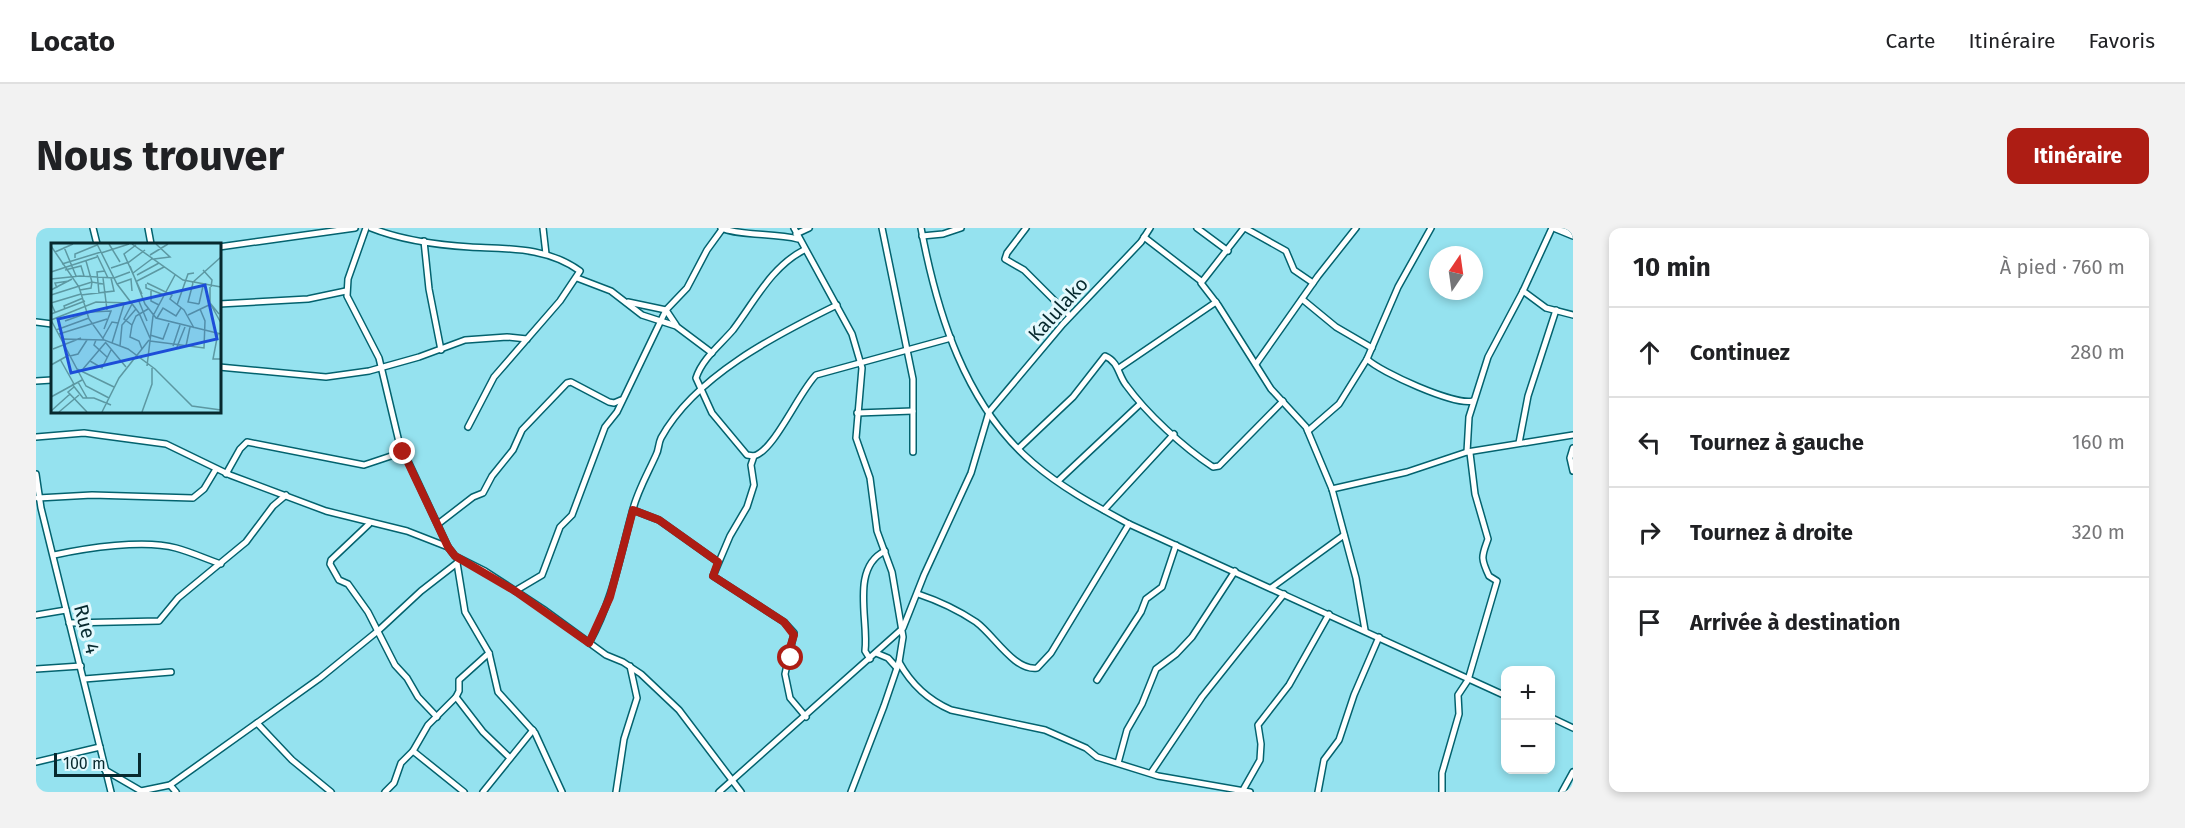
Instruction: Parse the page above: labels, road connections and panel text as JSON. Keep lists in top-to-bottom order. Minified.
{"streets":{"street":["Kalulako","Rue 4"]},"scale_bar":"100 m","north":"top","page":{"header":"Locato","nav":["Carte","Itinéraire","Favoris"],"buttons":"Itinéraire","title":"Nous trouver","heading":["10 min","À pied · 760 m"],"list":[["Continuez","280 m"],["Tournez à gauche","160 m"],["Tournez à droite","320 m"],"Arrivée à destination"],"map_buttons":["+","−"],"scale":"100 m"}}
